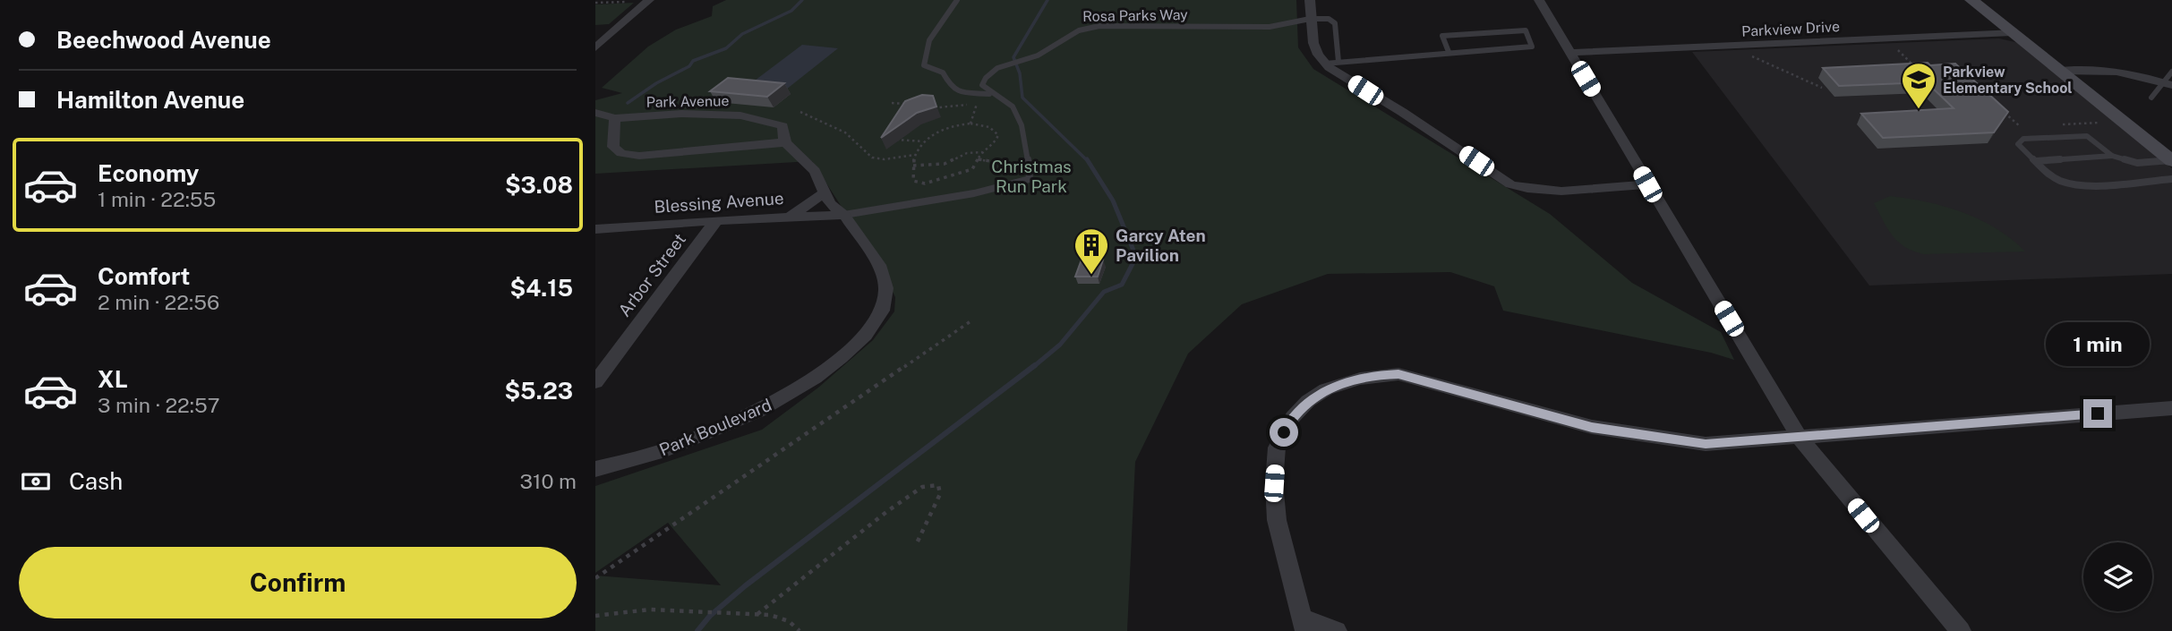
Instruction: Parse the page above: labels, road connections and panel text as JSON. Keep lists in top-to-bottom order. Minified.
{"streets":{"street":["Parkview Drive","Park Avenue","Blessing Avenue","Arbor Street","Park Boulevard"],"lane":["Rosa Parks Way"]},"crossings":[["Park Avenue","Blessing Avenue"],["Park Avenue","Park Boulevard"],["Blessing Avenue","Arbor Street"],["Blessing Avenue","Park Boulevard"]],"parks":["Christmas Run Park"],"places":{"school or university":["Parkview Elementary School"],"building":["Garcy Aten Pavilion"]},"page":{"banner":["Beechwood Avenue","Hamilton Avenue"],"list":[{"name":"Economy","note":"1 min · 22:55","value":"$3.08"},{"name":"Comfort","note":"2 min · 22:56","value":"$4.15"},{"name":"XL","note":"3 min · 22:57","value":"$5.23"}],"bubble":"1 min","pay":["Cash","310 m"],"buttons":"Confirm"}}
